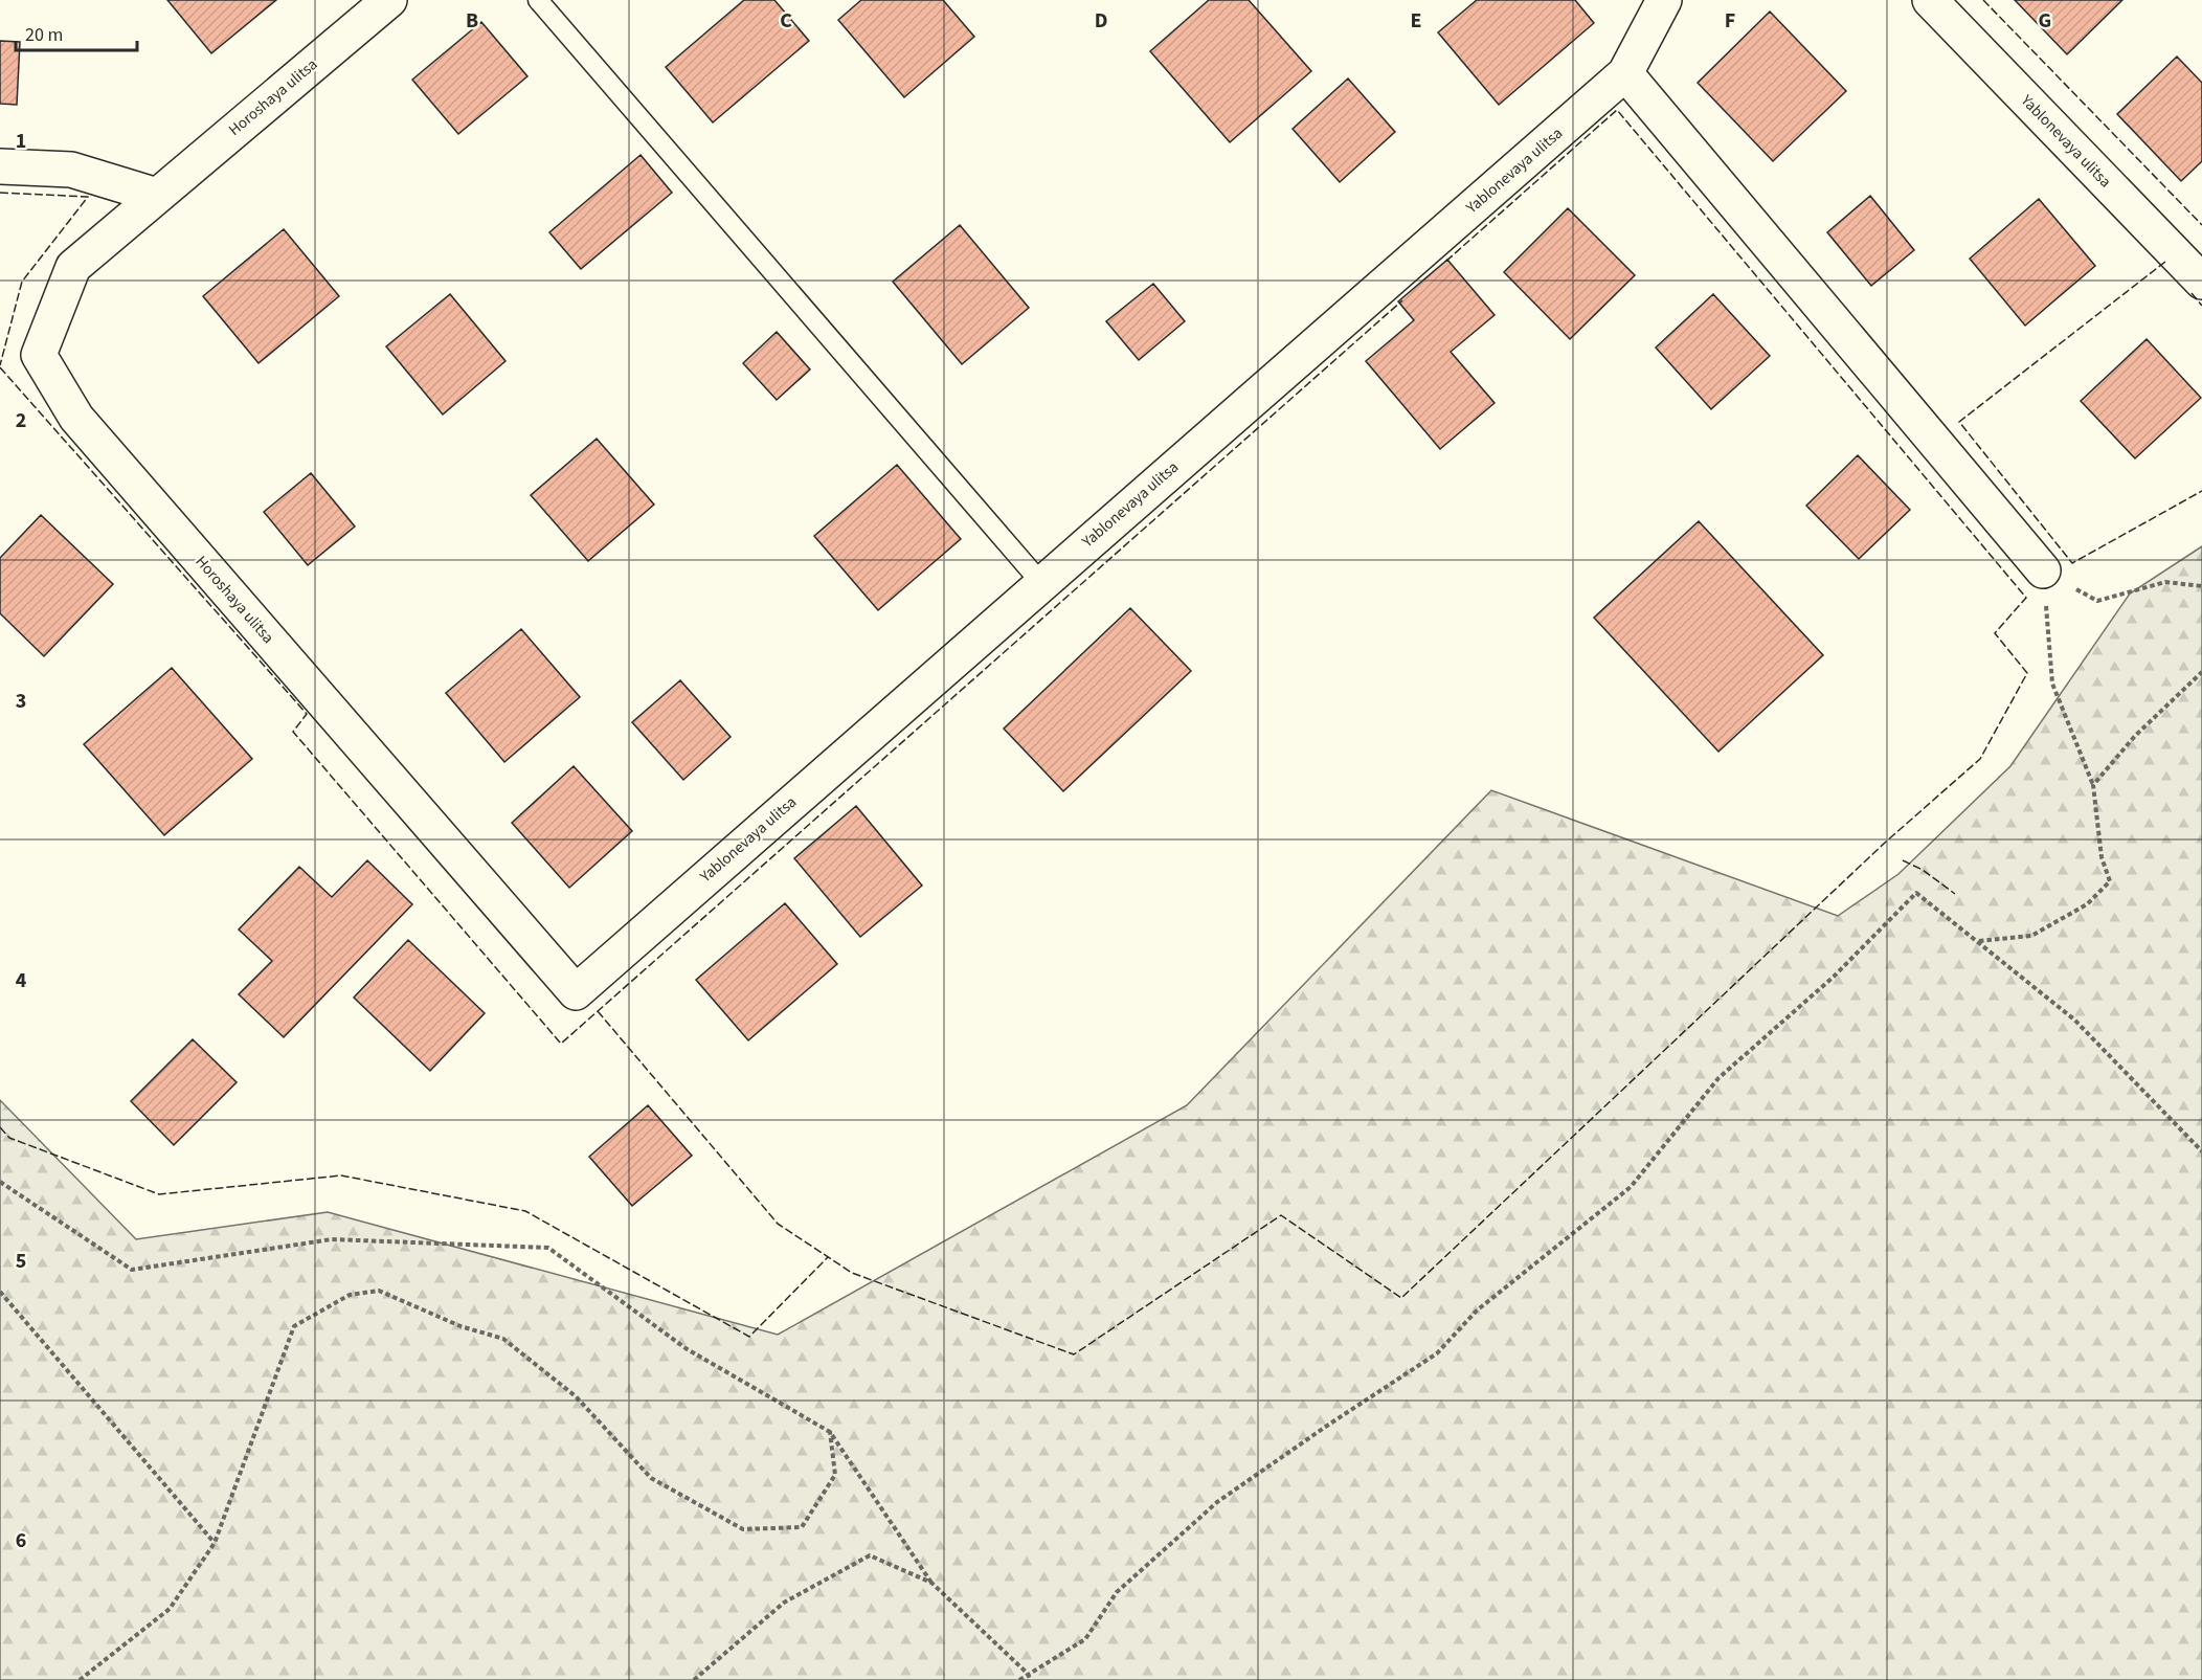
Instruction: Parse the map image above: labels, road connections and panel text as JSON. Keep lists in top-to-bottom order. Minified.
{"streets":{"street":["Horoshaya ulitsa","Yablonevaya ulitsa"]},"crossings":[["Horoshaya ulitsa","Yablonevaya ulitsa"]],"scale_bar":"20 m","grid":{"columns":["B","C","D","E","F","G"],"rows":["1","2","3","4","5","6"]}}
